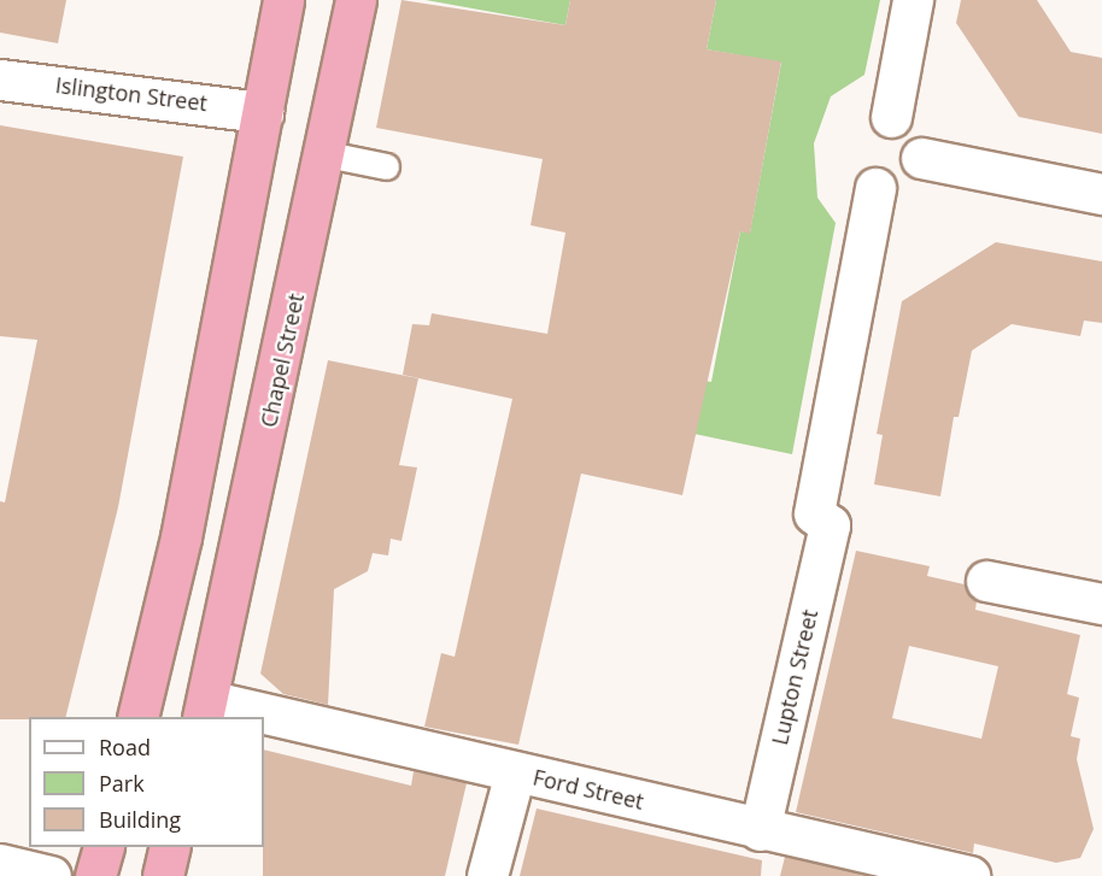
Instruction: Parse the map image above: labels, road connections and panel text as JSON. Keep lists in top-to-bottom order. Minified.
{"streets":{"highway":["Chapel Street"],"street":["Islington Street","Lupton Street","Ford Street"]},"crossings":[["Chapel Street","Ford Street"],["Lupton Street","Ford Street"]],"legend":["Road","Park","Building"]}
